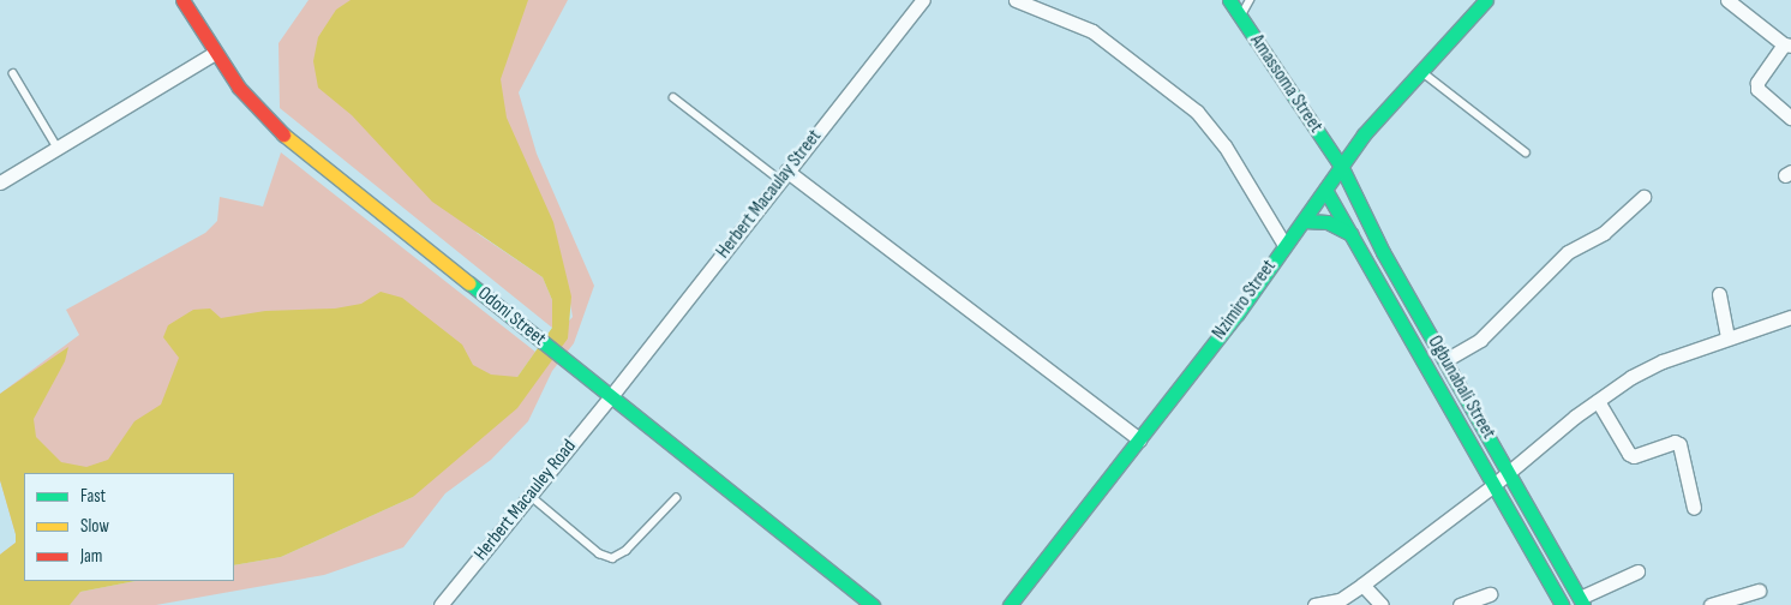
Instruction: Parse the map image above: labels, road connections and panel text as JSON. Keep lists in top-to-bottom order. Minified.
{"streets":{"street":["Amassoma Street","Herbert Macaulay Street","Nzimiro Street","Odoni Street","Ogbunabali Street","Herbert Macauley Road"]},"crossings":[["Amassoma Street","Nzimiro Street"],["Amassoma Street","Ogbunabali Street"],["Herbert Macaulay Street","Odoni Street"],["Herbert Macaulay Street","Herbert Macauley Road"],["Nzimiro Street","Ogbunabali Street"],["Odoni Street","Herbert Macauley Road"]],"legend":["Fast","Slow","Jam"]}
